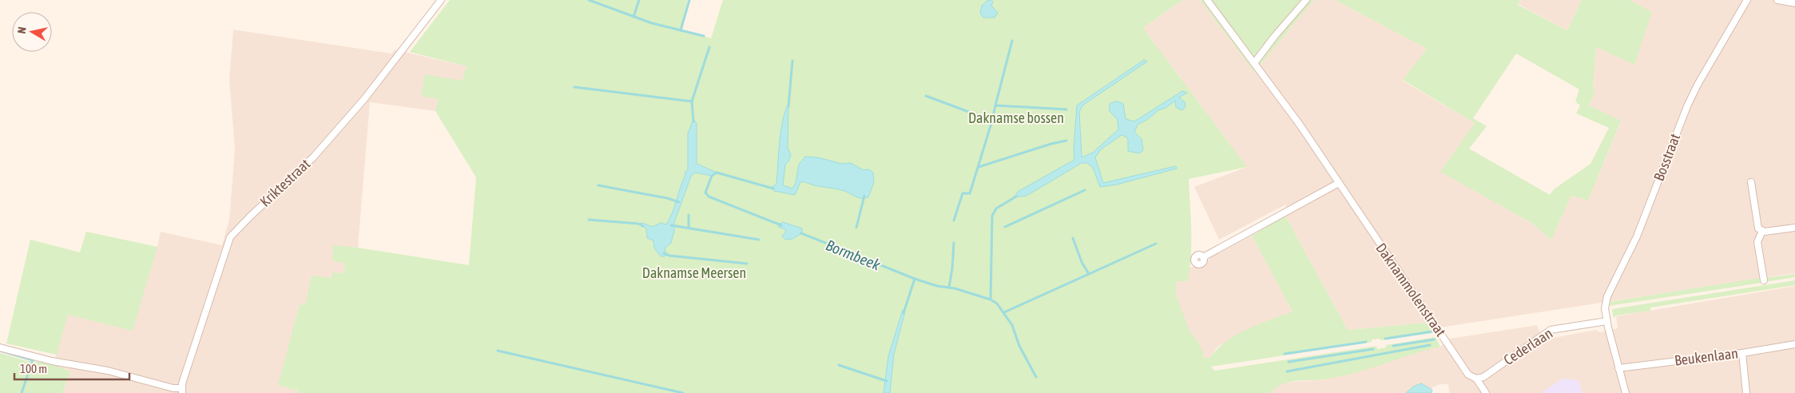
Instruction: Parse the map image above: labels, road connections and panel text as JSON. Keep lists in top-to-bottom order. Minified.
{"streets":{"street":["Bosstraat","Kriktestraat","Daknammolenstraat","Cederlaan","Beukenlaan"]},"crossings":[["Bosstraat","Cederlaan"],["Bosstraat","Beukenlaan"],["Daknammolenstraat","Cederlaan"]],"water":["Bormbeek"],"parks":["Daknamse bossen","Daknamse Meersen"],"scale_bar":"100 m","north":"left"}
